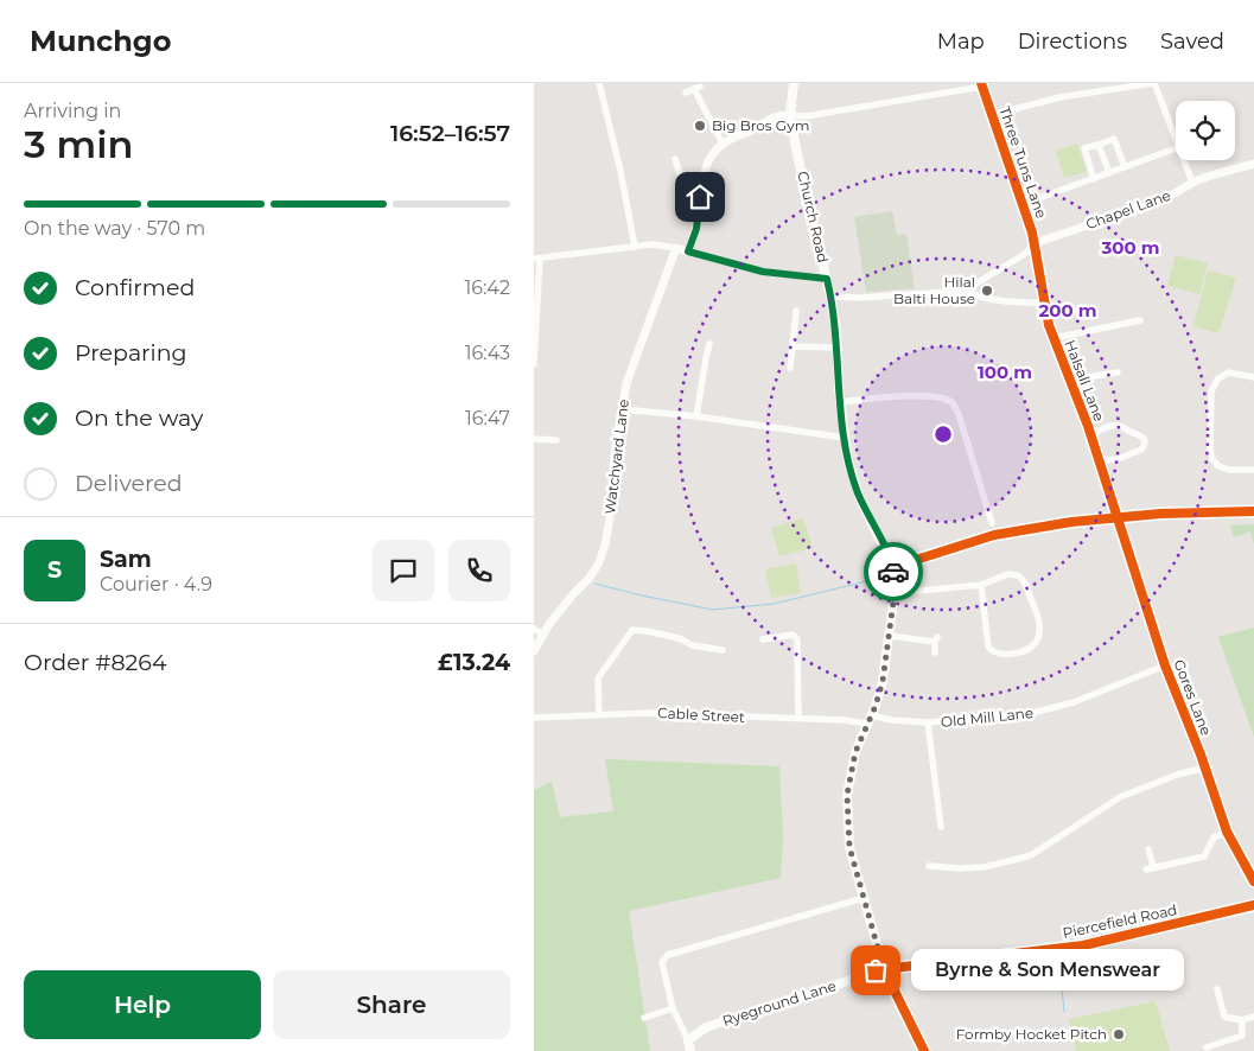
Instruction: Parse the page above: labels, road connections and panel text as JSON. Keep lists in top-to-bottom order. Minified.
{"streets":{"main road":["Church Road","Ryeground Lane"],"street":["Three Tuns Lane","Chapel Lane","Halsall Lane","Watchyard Lane","Gores Lane","Cable Street","Old Mill Lane","Piercefield Road"]},"crossings":[["Three Tuns Lane","Chapel Lane"],["Three Tuns Lane","Halsall Lane"],["Church Road","Cable Street"],["Church Road","Old Mill Lane"],["Church Road","Piercefield Road"],["Church Road","Ryeground Lane"],["Halsall Lane","Gores Lane"],["Gores Lane","Old Mill Lane"],["Cable Street","Old Mill Lane"],["Piercefield Road","Ryeground Lane"]],"places":["Big Bros Gym","Hilal Balti House","Byrne & Son Menswear","Formby Hocket Pitch"],"page":{"header":"Munchgo","nav":["Map","Directions","Saved"],"heading":["3 min","Arriving in","16:52–16:57"],"panel":["Sam","Courier · 4.9","Order #8264","£13.24"],"bar":"On the way · 570 m","list":[["Confirmed","16:42"],["Preparing","16:43"],["On the way","16:47"],"Delivered"],"round":"S","bubble":"Byrne & Son Menswear","buttons":["Help","Share"]},"rings":["300 m","200 m","100 m"]}
